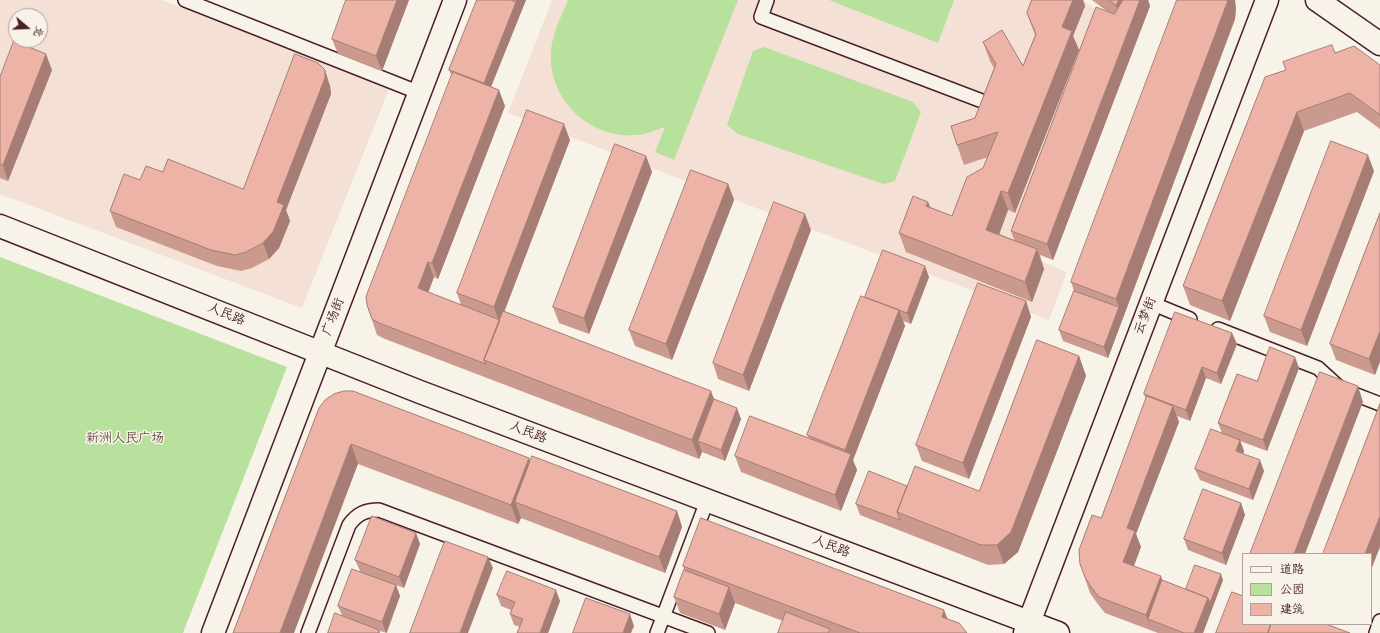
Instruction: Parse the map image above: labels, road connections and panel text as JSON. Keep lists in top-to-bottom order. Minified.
{"streets":{"street":["人民路","云梦街","广场街"]},"crossings":[["人民路","云梦街"],["人民路","广场街"]],"parks":["新洲人民广场"],"legend":["道路","公园","建筑"],"north":"right"}
